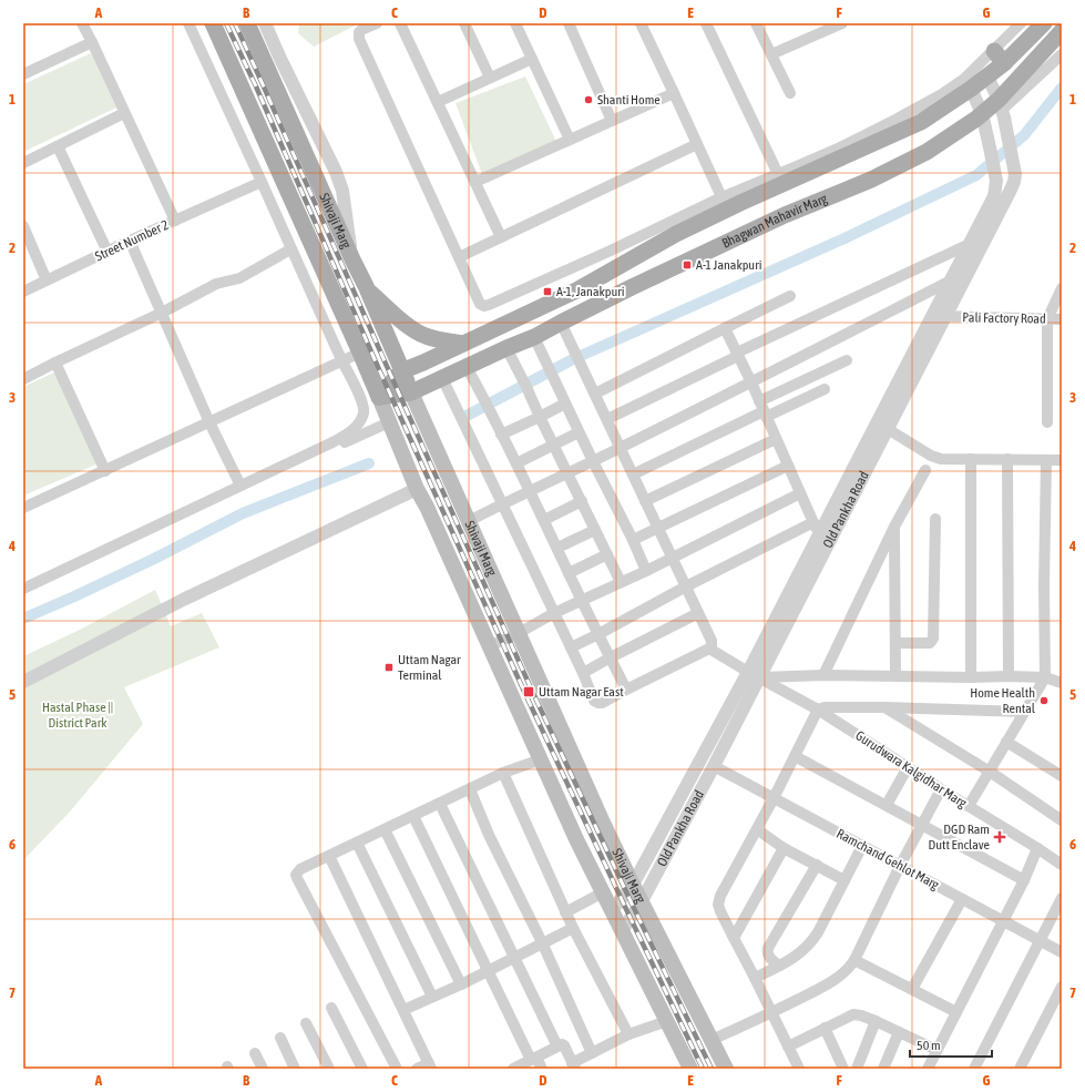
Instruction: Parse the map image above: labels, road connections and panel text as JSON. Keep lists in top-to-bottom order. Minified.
{"streets":{"main road":["Shivaji Marg","Bhagwan Mahavir Marg"],"street":["Street Number 2","Pali Factory Road","Old Pankha Road","Gurudwara Kalgidhar Marg","Ramchand Gehlot Marg"]},"crossings":[["Shivaji Marg","Bhagwan Mahavir Marg"],["Shivaji Marg","Old Pankha Road"],["Bhagwan Mahavir Marg","Old Pankha Road"],["Pali Factory Road","Old Pankha Road"],["Old Pankha Road","Gurudwara Kalgidhar Marg"],["Old Pankha Road","Ramchand Gehlot Marg"]],"parks":["Hastal Phase || District Park"],"places":{"other":["Shanti Home","Home Health Rental"],"transit":["A-1 Janakpuri","A-1, Janakpuri","Uttam Nagar Terminal","Uttam Nagar East"],"health":["DGD Ram Dutt Enclave"]},"scale_bar":"50 m","grid":{"columns":["A","B","C","D","E","F","G"],"rows":["1","2","3","4","5","6","7"]}}
